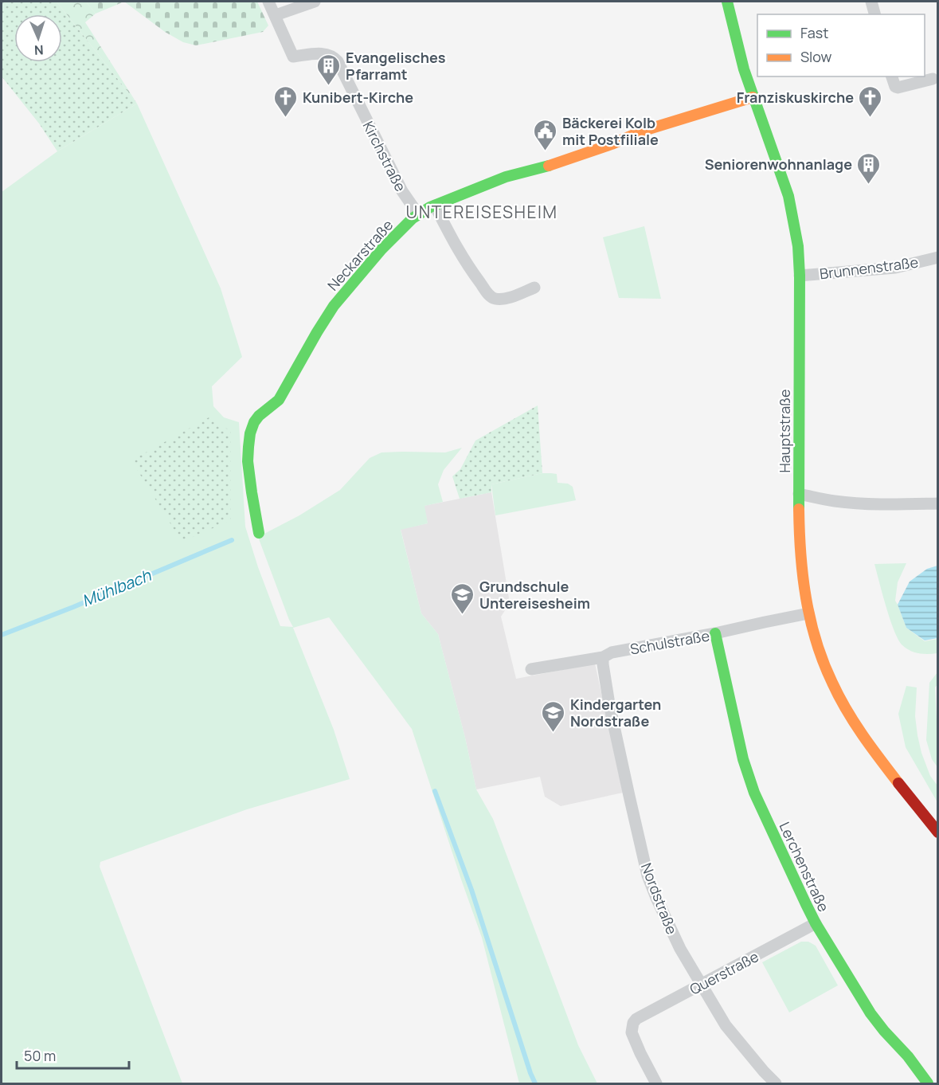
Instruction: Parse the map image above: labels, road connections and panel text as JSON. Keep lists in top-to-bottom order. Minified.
{"streets":{"street":["Kirchstraße","Neckarstraße","Brunnenstraße","Hauptstraße","Schulstraße","Lerchenstraße","Nordstraße","Querstraße"]},"crossings":[["Kirchstraße","Neckarstraße"],["Neckarstraße","Hauptstraße"],["Brunnenstraße","Hauptstraße"],["Hauptstraße","Schulstraße"],["Schulstraße","Lerchenstraße"],["Schulstraße","Nordstraße"],["Lerchenstraße","Querstraße"],["Nordstraße","Querstraße"]],"districts":["UNTEREISESHEIM"],"water":["Mühlbach"],"places":{"building":["Evangelisches Pfarramt","Seniorenwohnanlage"],"church":["Kunibert-Kirche","Franziskuskirche"],"public building":["Bäckerei Kolb mit Postfiliale"],"school or university":["Grundschule Untereisesheim","Kindergarten Nordstraße"]},"legend":["Fast","Slow"],"scale_bar":"50 m","north":"bottom"}
